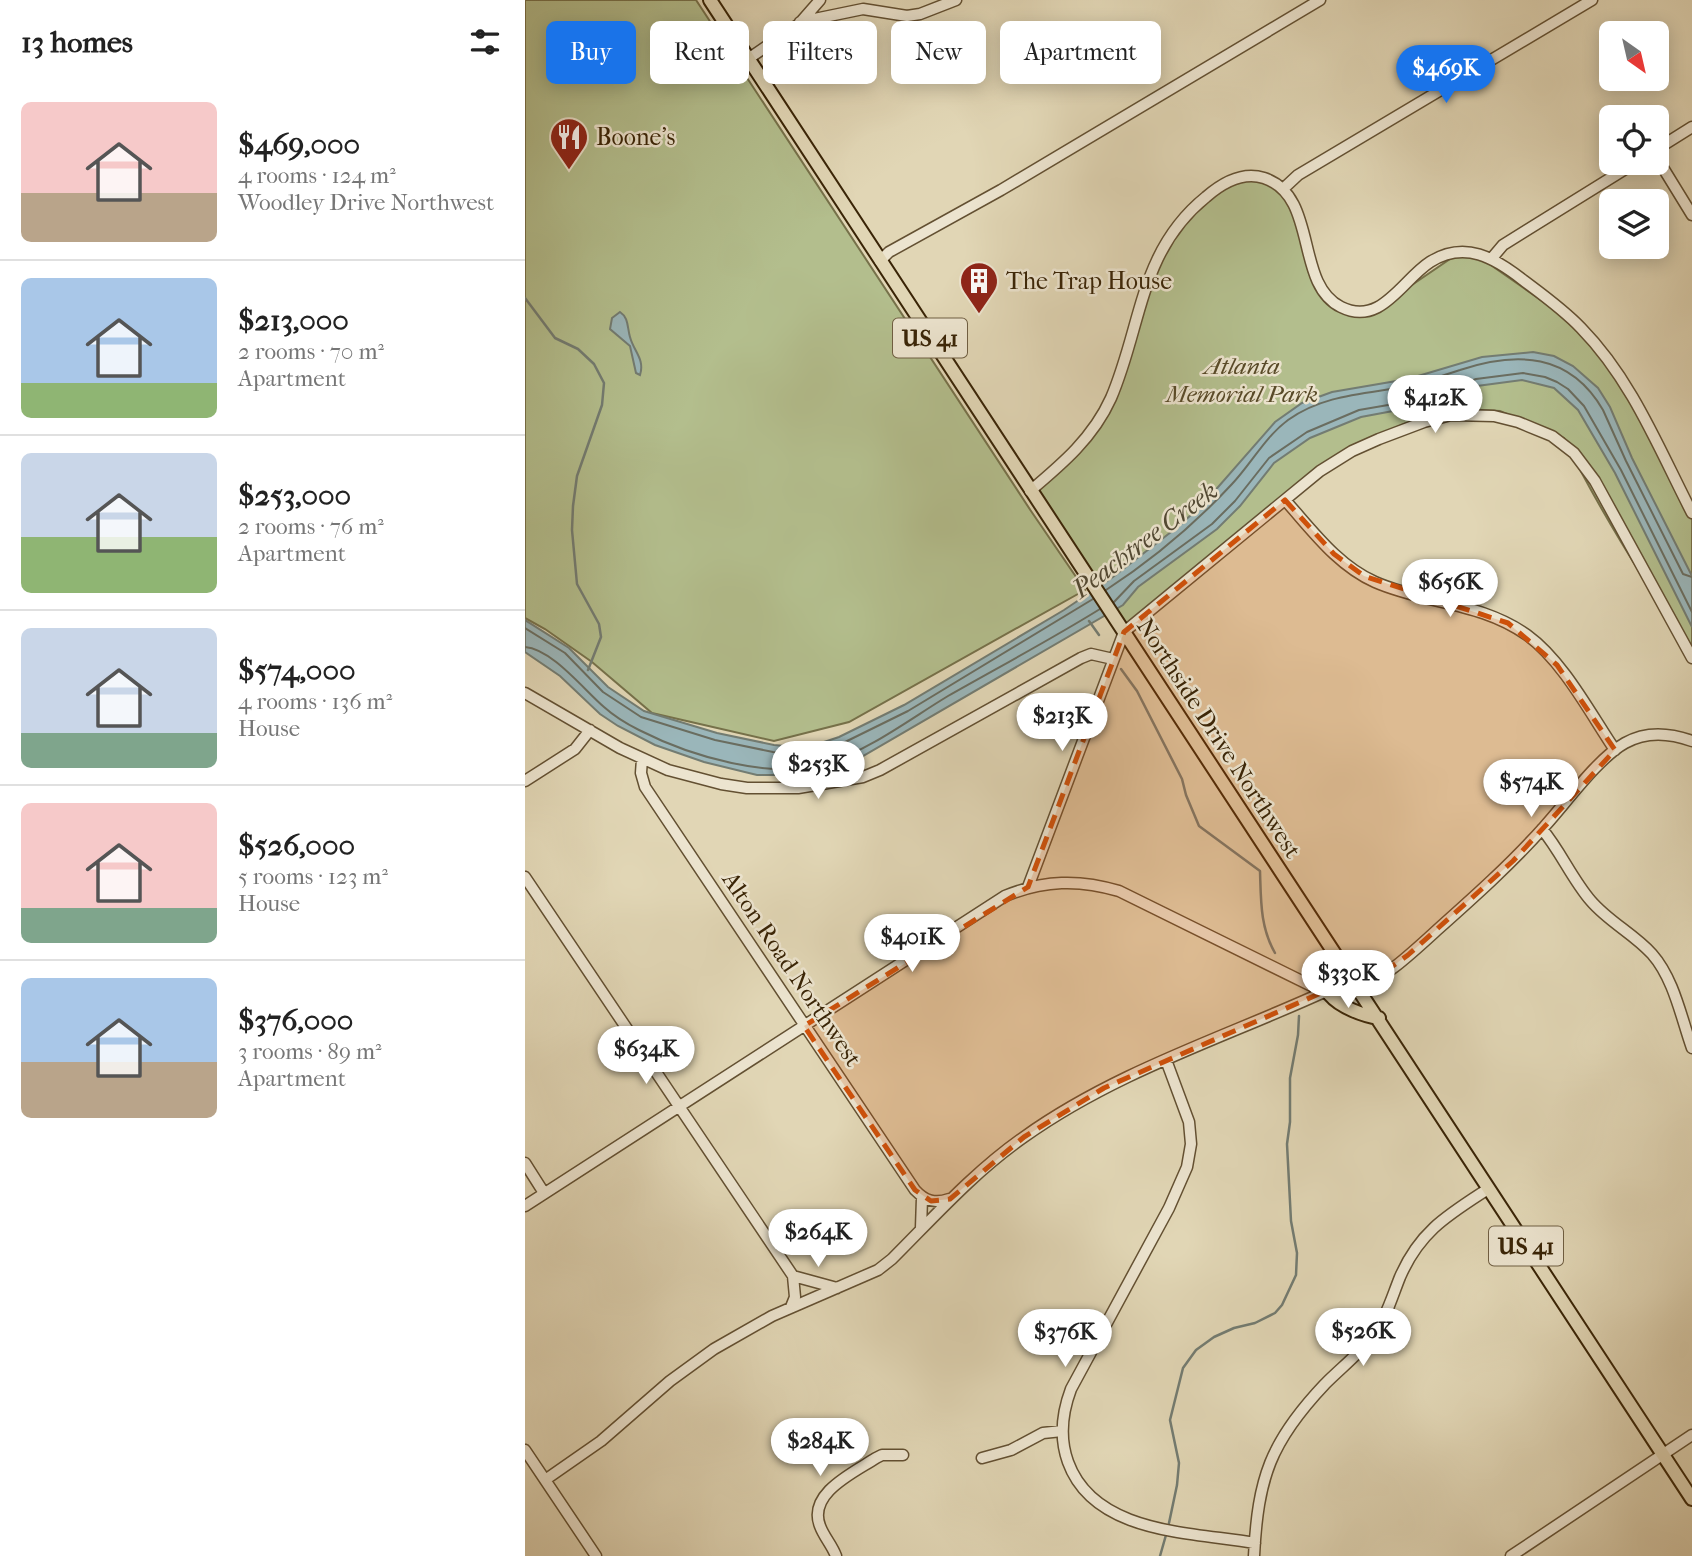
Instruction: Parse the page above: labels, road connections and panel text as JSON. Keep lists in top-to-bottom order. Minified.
{"streets":{"main road":["US 41","Northside Drive Northwest"],"street":["Alton Road Northwest"]},"water":["Peachtree Creek"],"parks":["Atlanta Memorial Park"],"places":{"restaurant":["Boone's"],"building":["The Trap House"]},"north":"bottom right","page":{"heading":"13 homes","chip":["Buy","Rent","Filters","New","Apartment"],"price":["$469K","$412K","$656K","$213K","$253K","$574K","$401K","$330K","$634K","$264K","$526K","$376K","$284K"],"list":[{"name":"$469,000","note":"4 rooms · 124 m² · Woodley Drive Northwest"},{"name":"$213,000","note":"2 rooms · 70 m² · Apartment"},{"name":"$253,000","note":"2 rooms · 76 m² · Apartment"},{"name":"$574,000","note":"4 rooms · 136 m² · House"},{"name":"$526,000","note":"5 rooms · 123 m² · House"},{"name":"$376,000","note":"3 rooms · 89 m² · Apartment"}]}}
